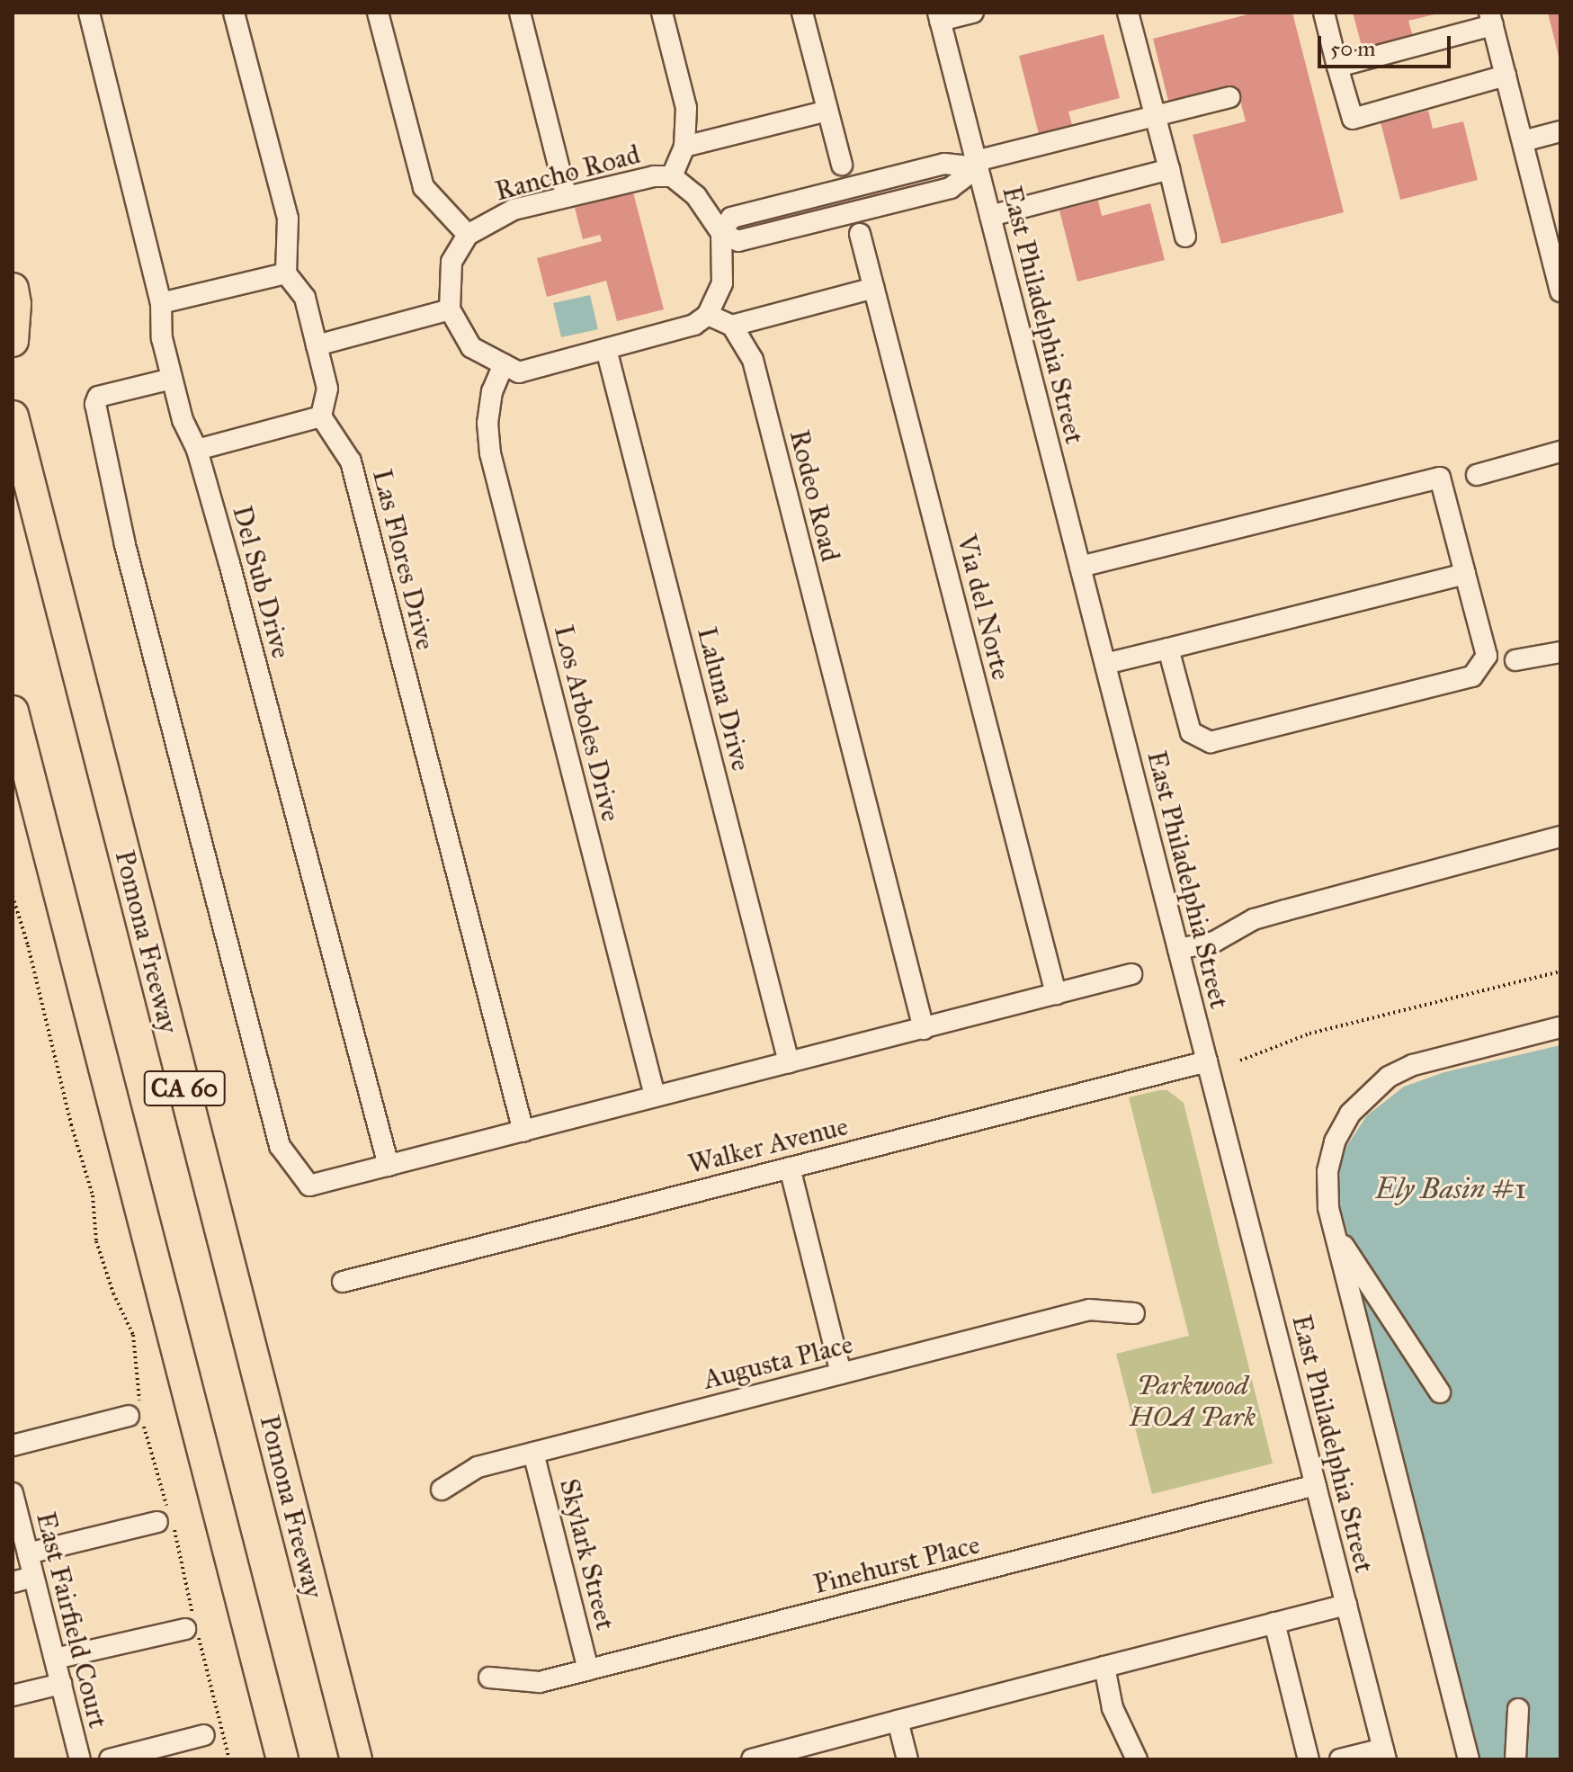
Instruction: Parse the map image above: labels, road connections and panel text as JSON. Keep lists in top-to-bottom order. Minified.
{"streets":{"highway":["Pomona Freeway","CA 60"],"street":["Rancho Road","East Philadelphia Street","Rodeo Road","Las Flores Drive","Del Sub Drive","Via del Norte","Laluna Drive","Los Arboles Drive","Walker Avenue","Augusta Place","Skylark Street","Pinehurst Place","East Fairfield Court"]},"crossings":[["Rancho Road","Laluna Drive"],["Rancho Road","Los Arboles Drive"],["East Philadelphia Street","Walker Avenue"],["East Philadelphia Street","Pinehurst Place"],["Laluna Drive","Los Arboles Drive"],["Augusta Place","Skylark Street"],["Skylark Street","Pinehurst Place"]],"water":["Ely Basin #1"],"parks":["Parkwood HOA Park"],"scale_bar":"50 m"}
